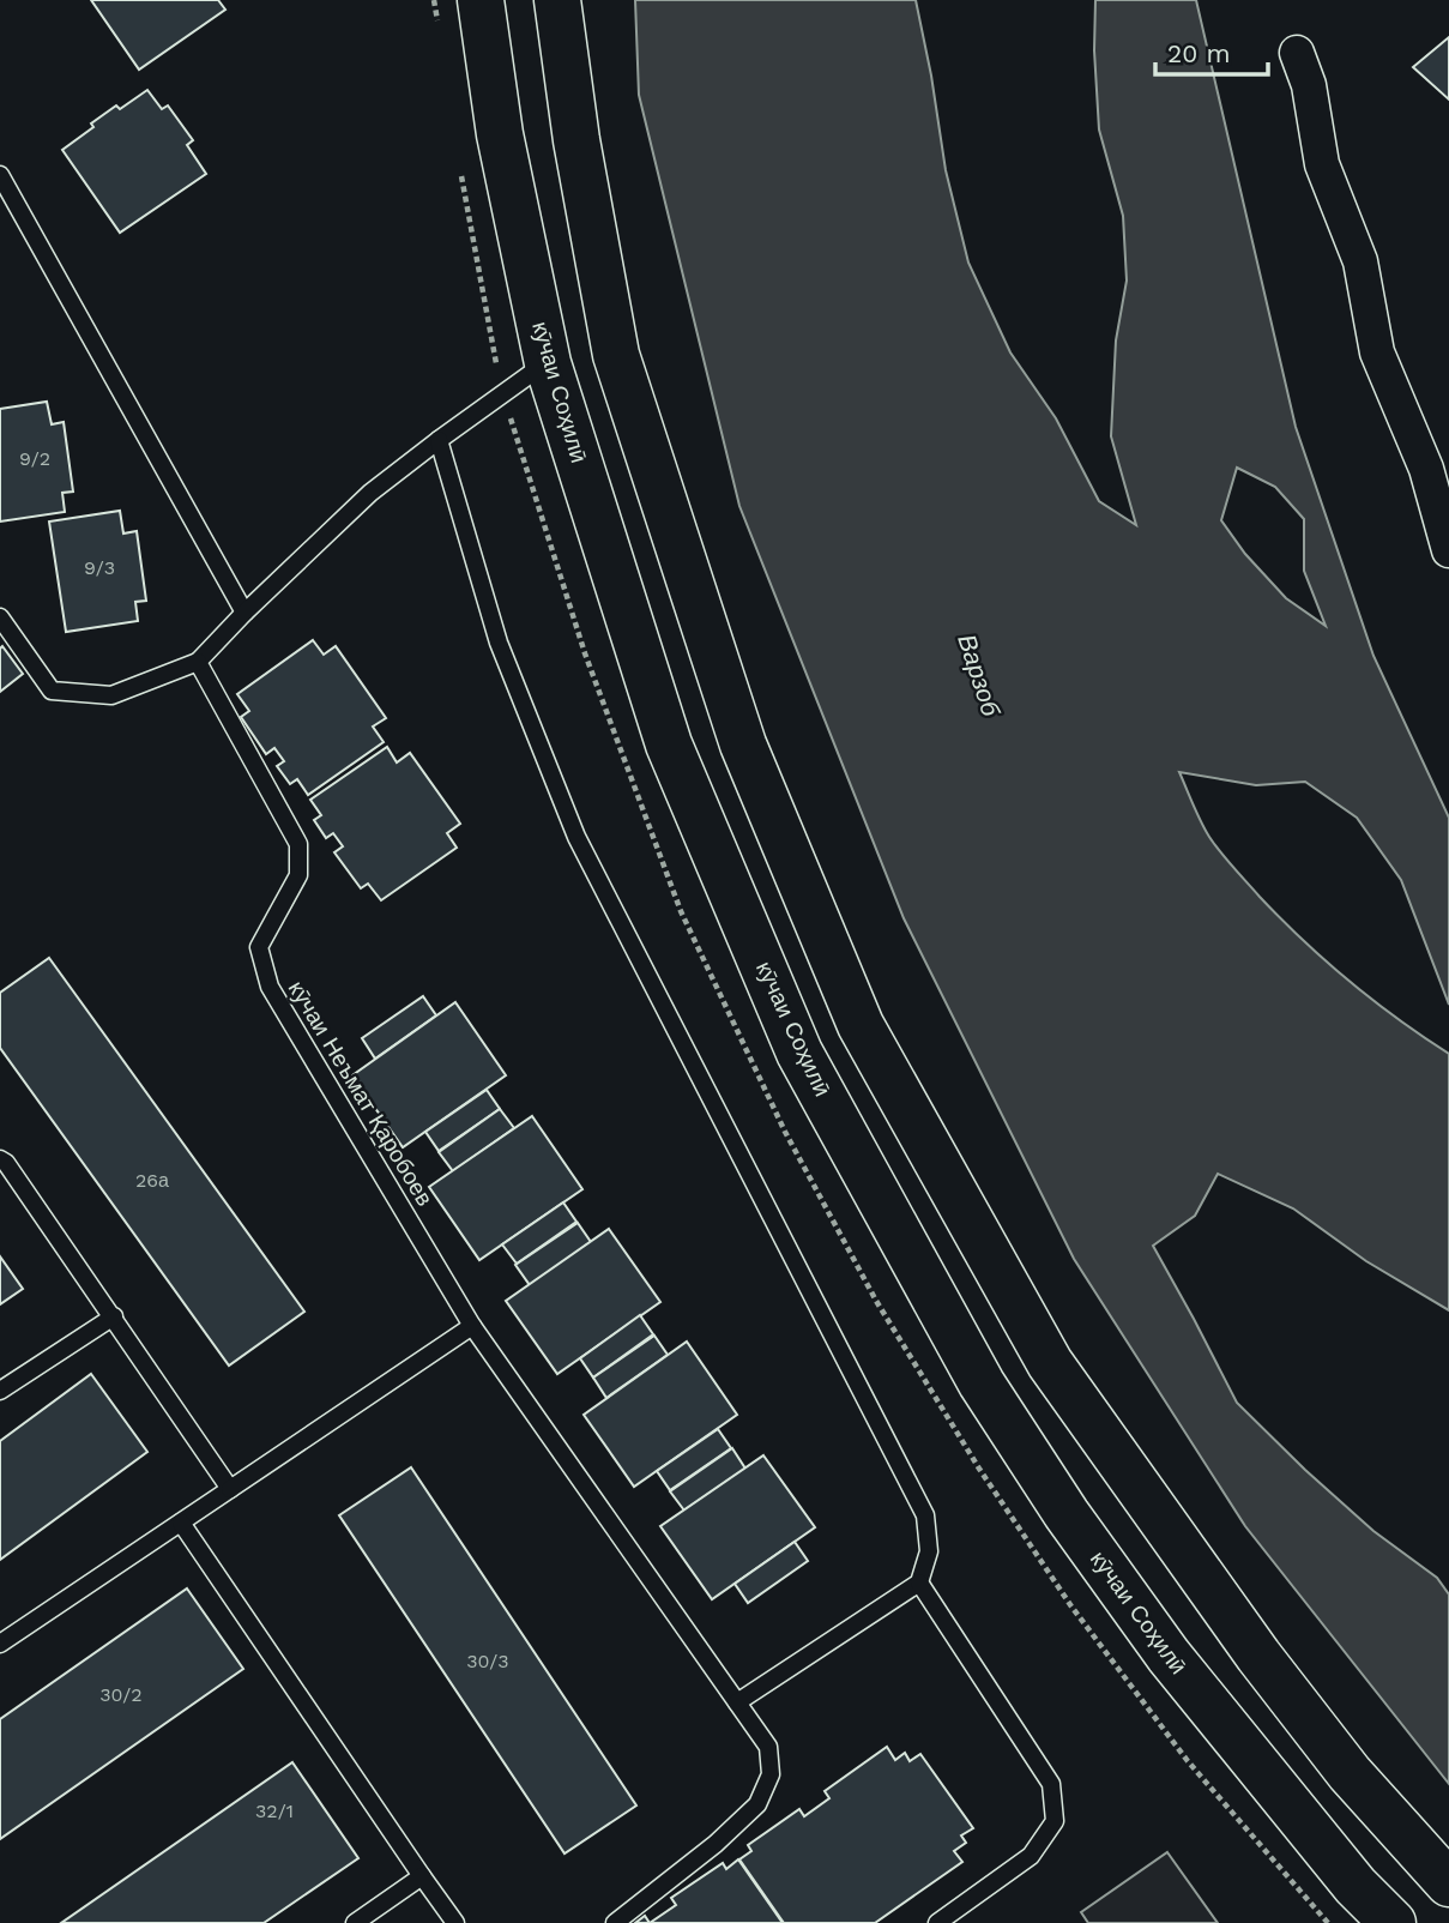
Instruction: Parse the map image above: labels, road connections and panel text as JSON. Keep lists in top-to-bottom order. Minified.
{"streets":{"main road":["кӯчаи Соҳилӣ"],"lane":["кӯчаи Неъмат Қаробоев"]},"water":["Варзоб"],"house_numbers":["9/2","9/3","26а","30/3","30/2","32/1"],"scale_bar":"20 m"}
